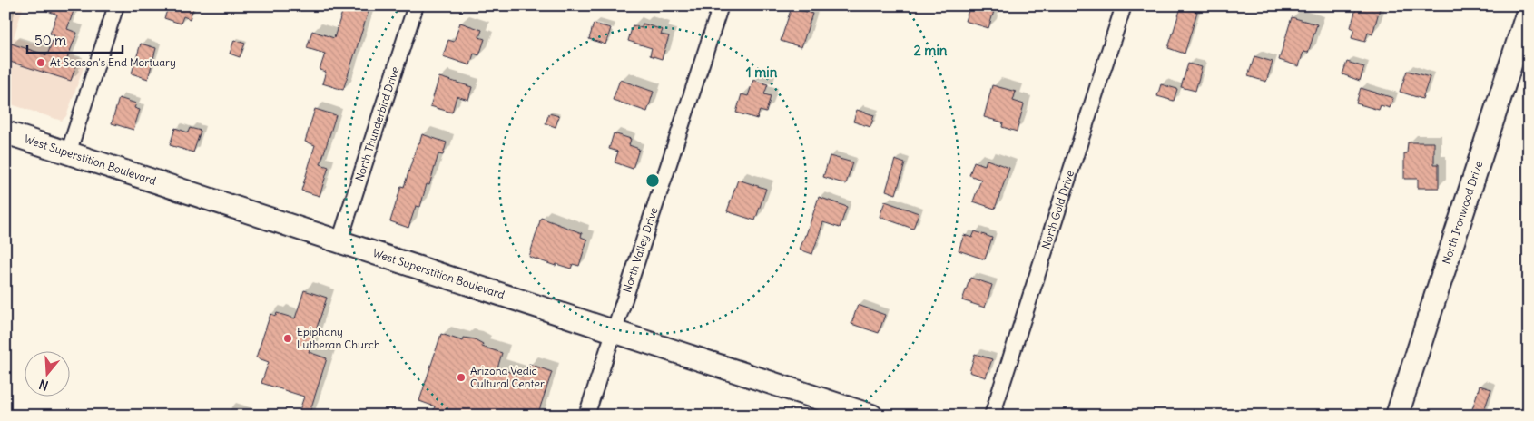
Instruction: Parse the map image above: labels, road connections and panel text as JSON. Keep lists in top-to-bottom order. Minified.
{"streets":{"main road":["West Superstition Boulevard","North Ironwood Drive"],"street":["North Thunderbird Drive","North Gold Drive","North Valley Drive"]},"crossings":[["North Thunderbird Drive","West Superstition Boulevard"],["West Superstition Boulevard","North Valley Drive"]],"places":["At Season's End Mortuary","Epiphany Lutheran Church","Arizona Vedic Cultural Center"],"scale_bar":"50 m","north":"bottom","rings":["2 min","1 min"]}
